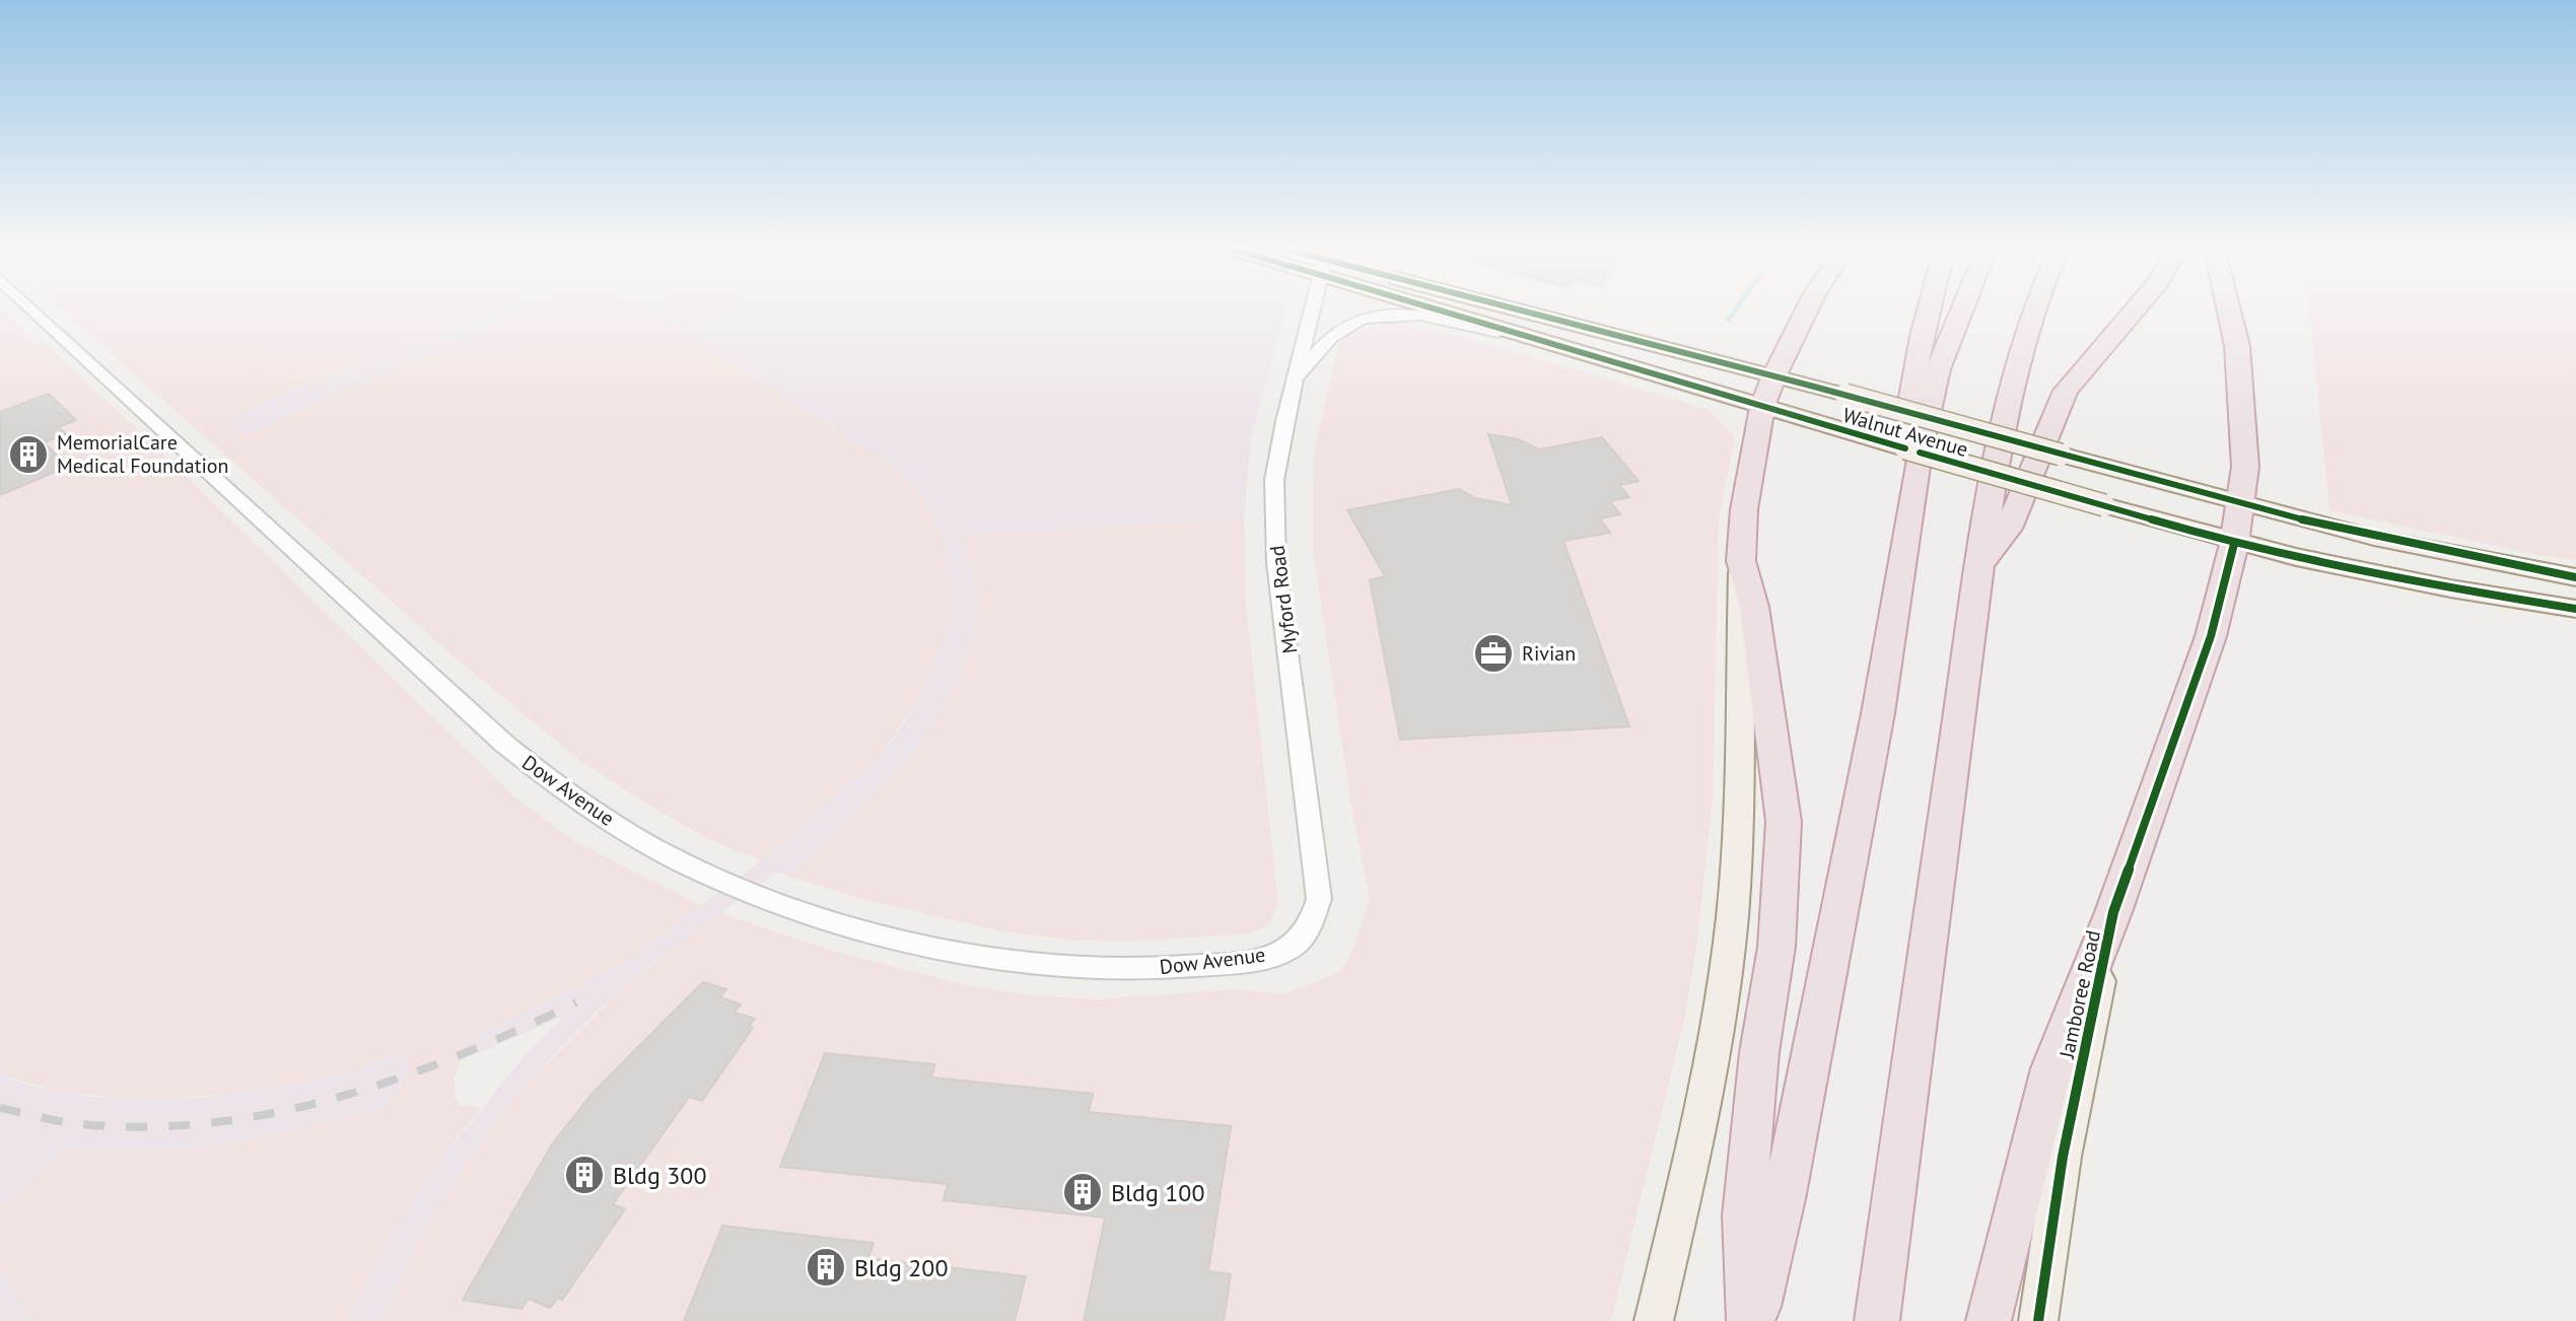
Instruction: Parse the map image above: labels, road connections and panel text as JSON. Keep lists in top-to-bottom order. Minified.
{"streets":{"highway":["Jamboree Road"],"main road":["Walnut Avenue"],"street":["Myford Road","Dow Avenue"]},"crossings":[["Walnut Avenue","Jamboree Road"],["Myford Road","Dow Avenue"]],"places":{"building":["MemorialCare Medical Foundation","Bldg 300","Bldg 100","Bldg 200"],"office":["Rivian"]}}
